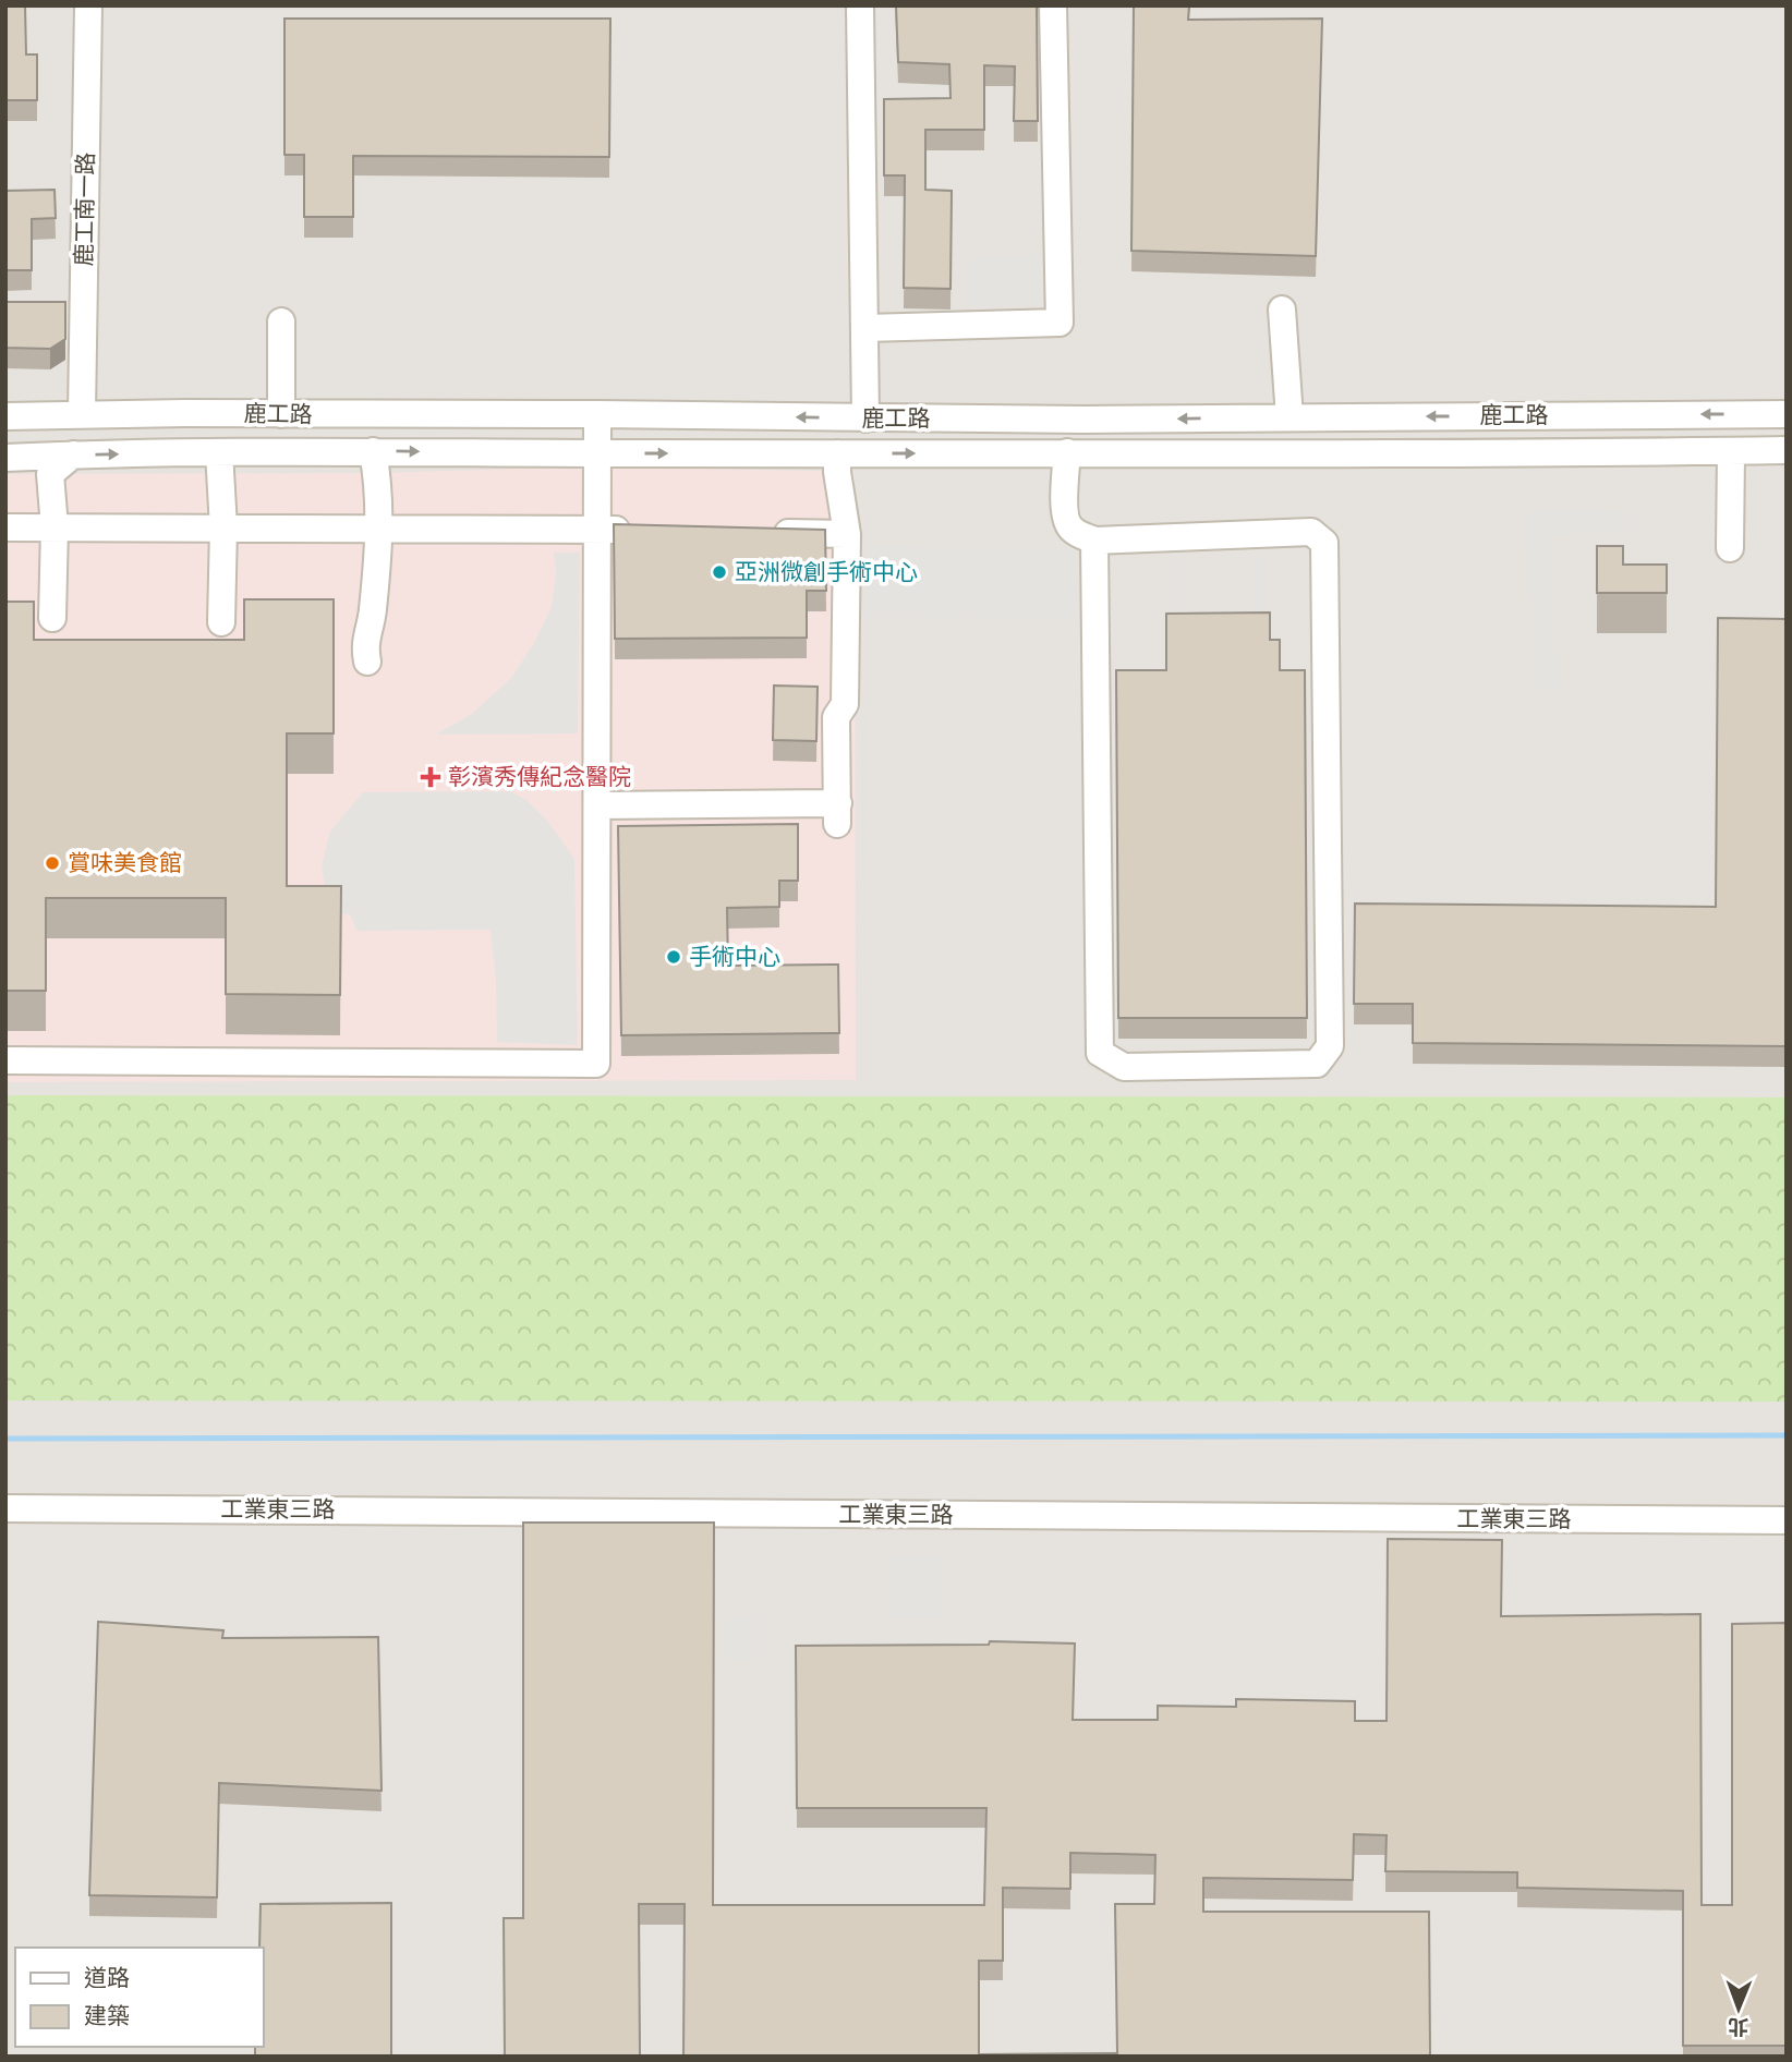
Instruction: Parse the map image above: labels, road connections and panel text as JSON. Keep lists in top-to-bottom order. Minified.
{"streets":{"street":["鹿工南一路","鹿工路","工業東三路"]},"crossings":[["鹿工南一路","鹿工路"]],"places":{"other":["亞洲微創手術中心","賞味美食館","手術中心"],"health":["彰濱秀傳紀念醫院"]},"legend":["道路","建築"],"north":"bottom"}
